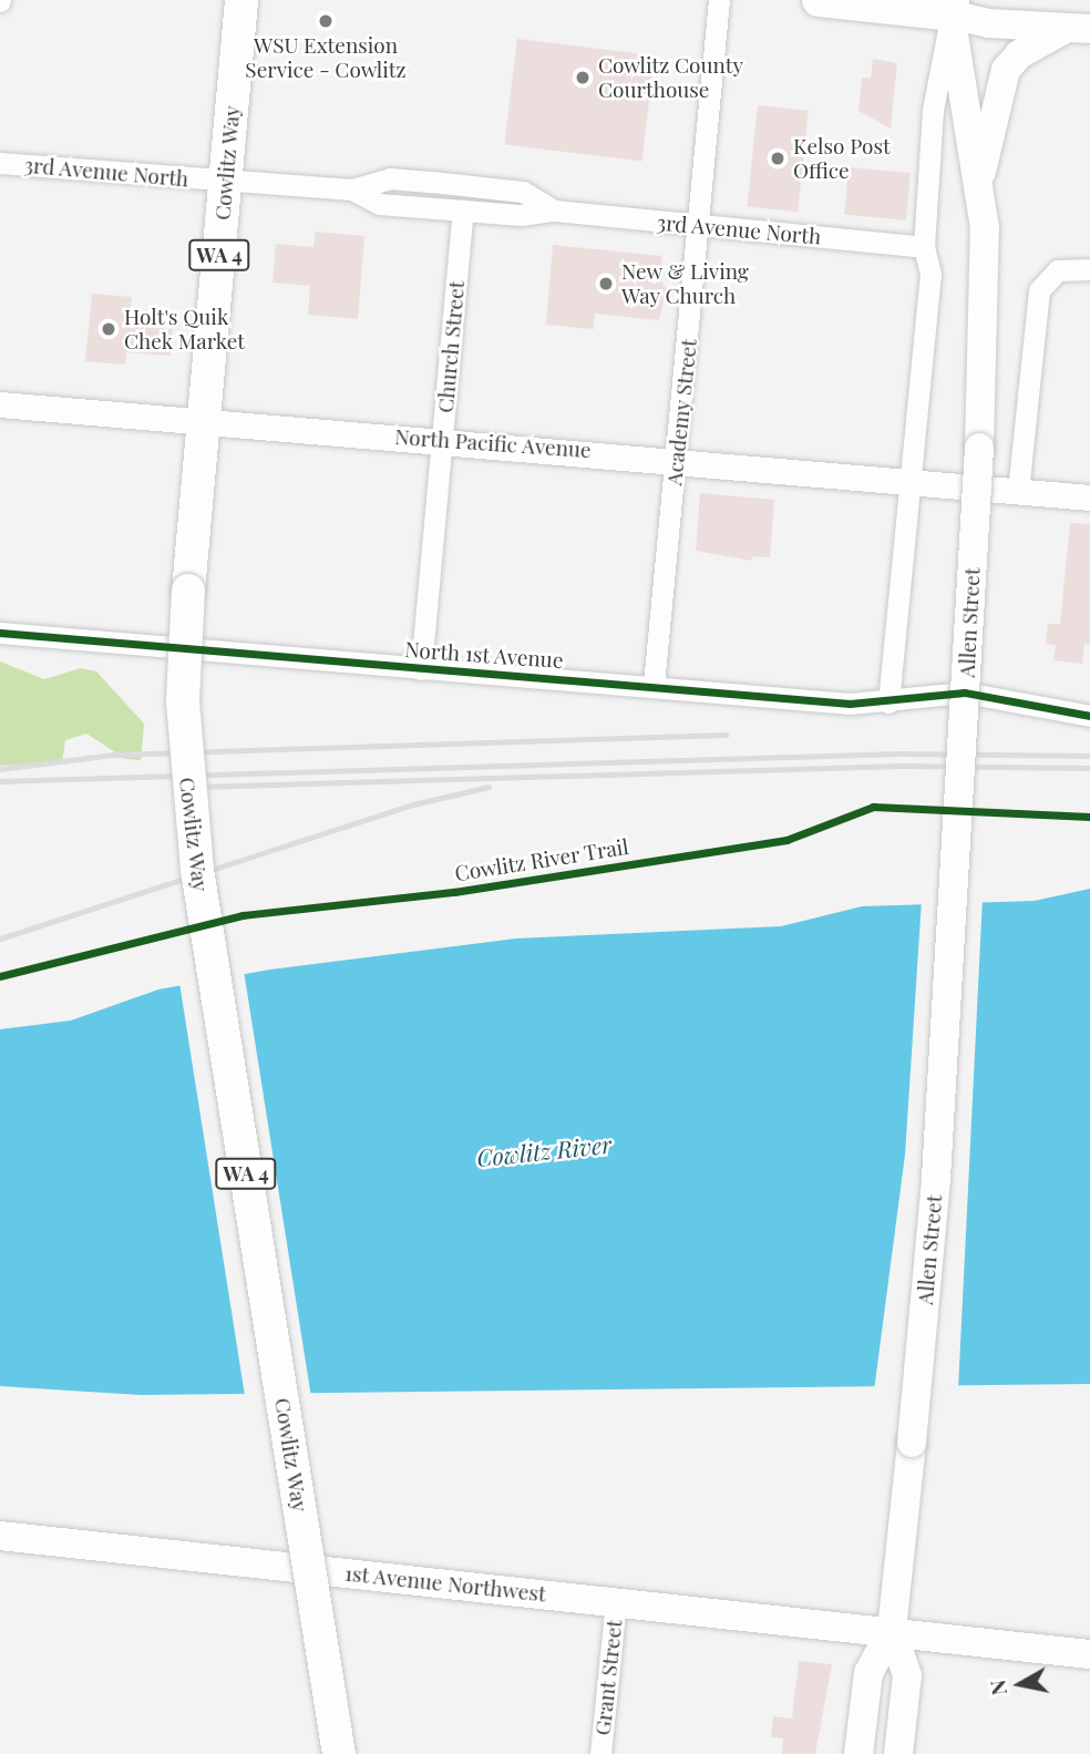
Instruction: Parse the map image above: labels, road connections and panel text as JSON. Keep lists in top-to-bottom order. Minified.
{"streets":{"main road":["Cowlitz Way","WA 4","Allen Street","1st Avenue Northwest"],"street":["3rd Avenue North","Church Street","Academy Street","North Pacific Avenue","North 1st Avenue","Grant Street"],"cycle path":["Cowlitz River Trail"]},"crossings":[["Cowlitz Way","3rd Avenue North"],["Cowlitz Way","North Pacific Avenue"],["3rd Avenue North","Church Street"],["3rd Avenue North","Academy Street"],["Church Street","North Pacific Avenue"],["Church Street","North 1st Avenue"],["Academy Street","North Pacific Avenue"],["Academy Street","North 1st Avenue"],["Allen Street","1st Avenue Northwest"],["1st Avenue Northwest","Grant Street"]],"water":["Cowlitz River"],"places":["WSU Extension Service - Cowlitz","Cowlitz County Courthouse","Kelso Post Office","New & Living Way Church","Holt's Quik Chek Market"],"north":"left"}
